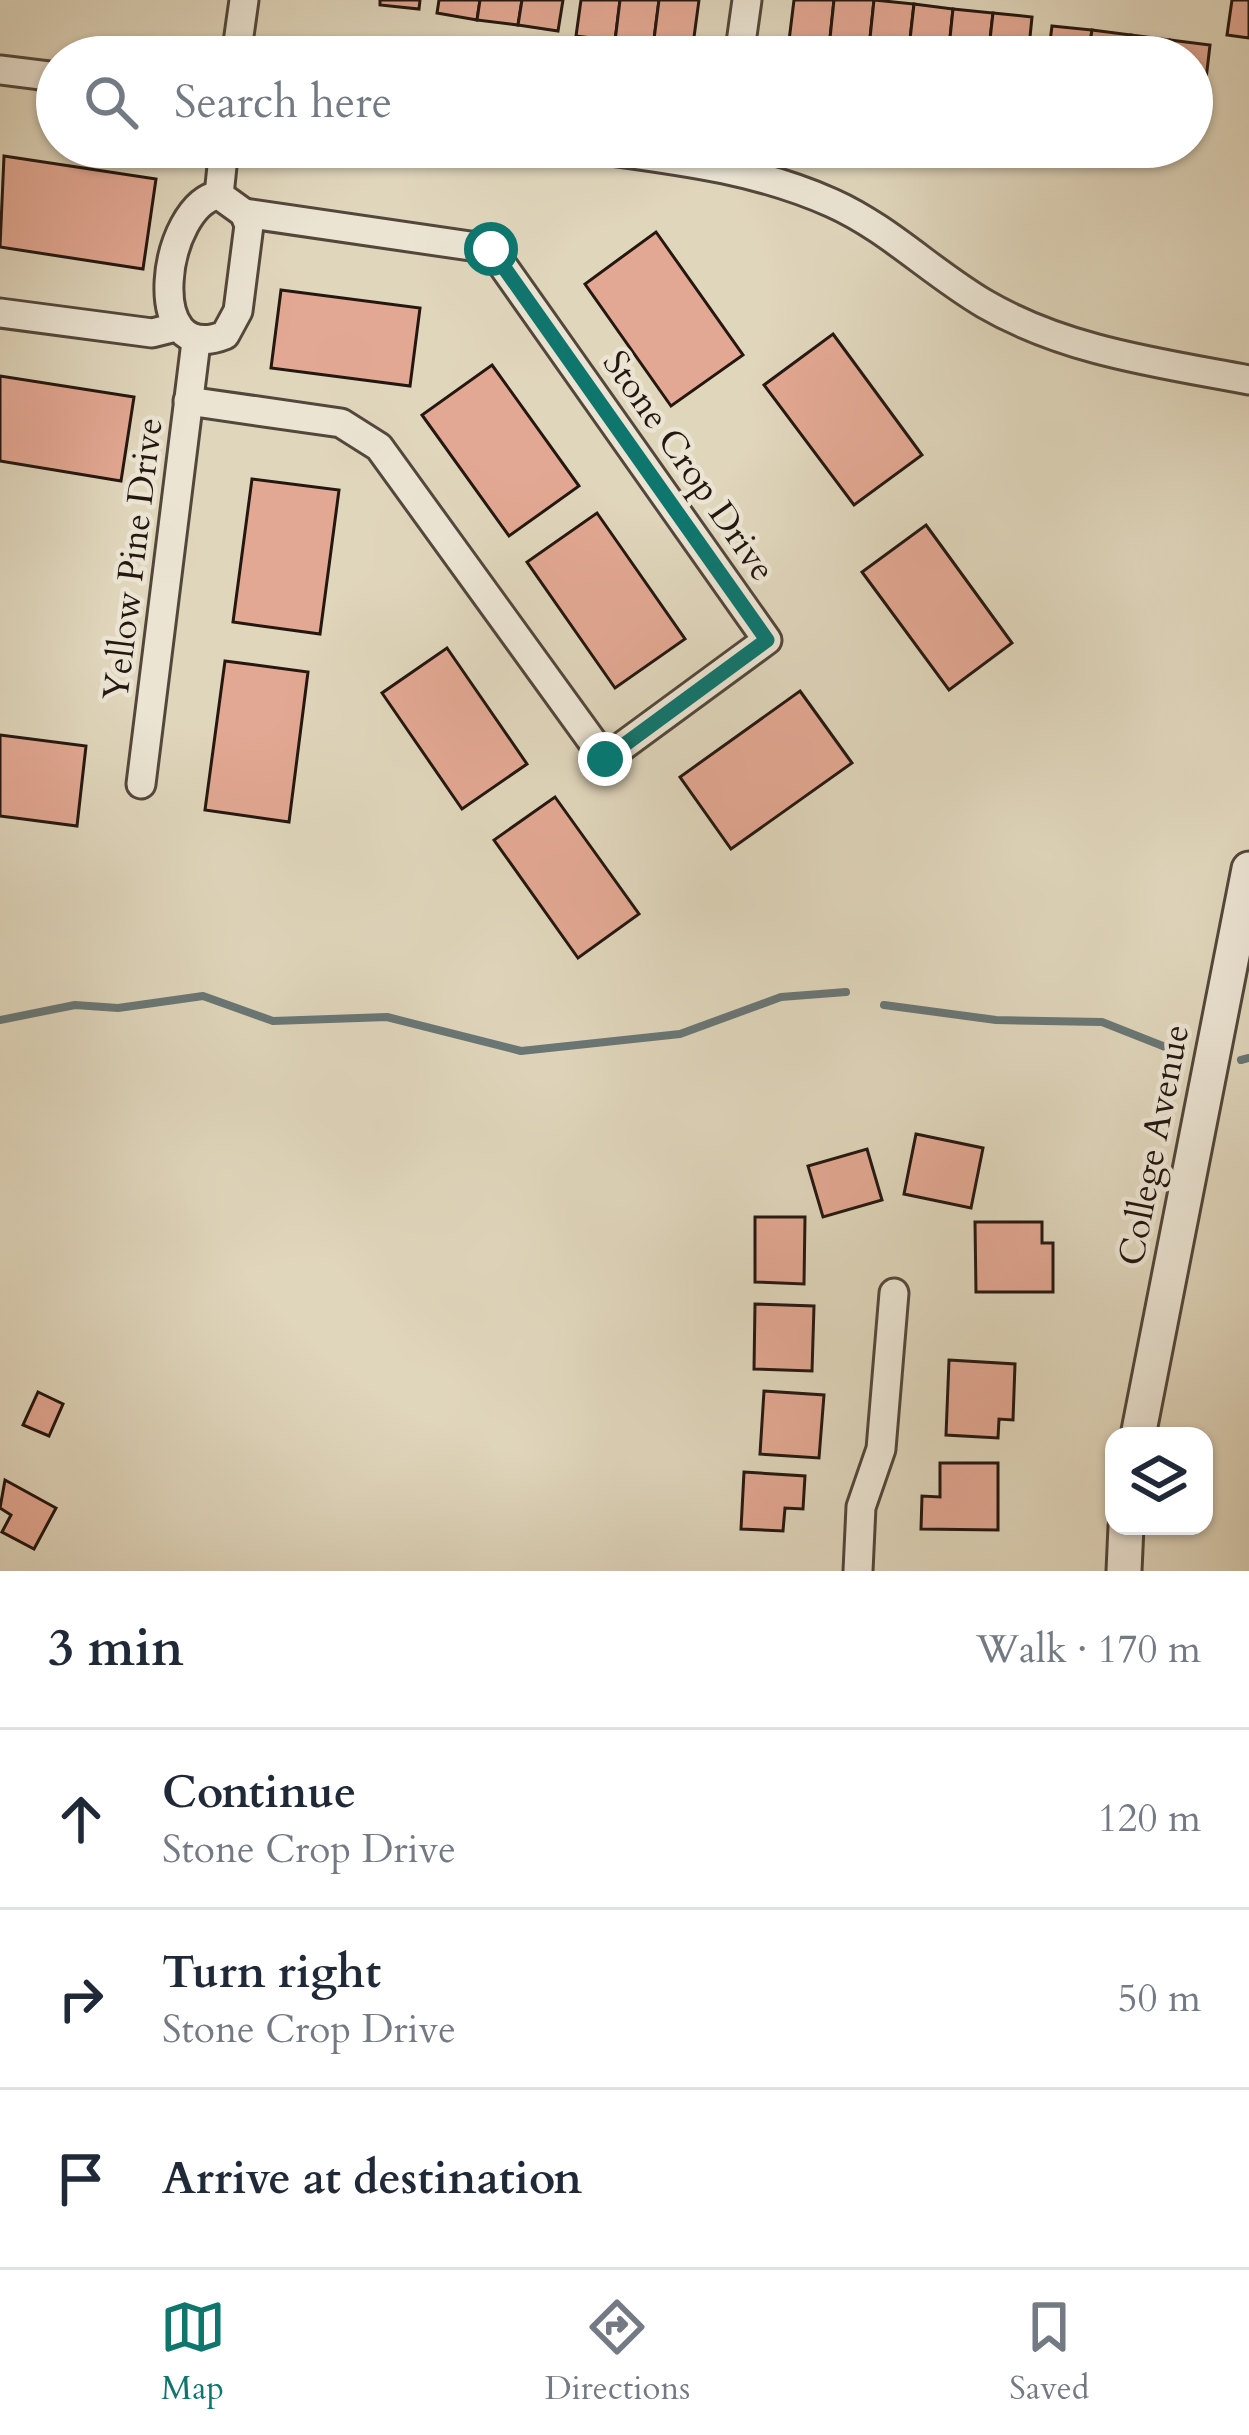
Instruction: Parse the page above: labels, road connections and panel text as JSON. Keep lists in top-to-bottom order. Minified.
{"streets":{"street":["Stone Crop Drive","Yellow Pine Drive","College Avenue"]},"crossings":[["Stone Crop Drive","Yellow Pine Drive"]],"page":{"search":"Search here","heading":["3 min","Walk · 170 m"],"list":[["Continue","Stone Crop Drive","120 m"],["Turn right","Stone Crop Drive","50 m"],"Arrive at destination"],"nav":["Map","Directions","Saved"]}}
